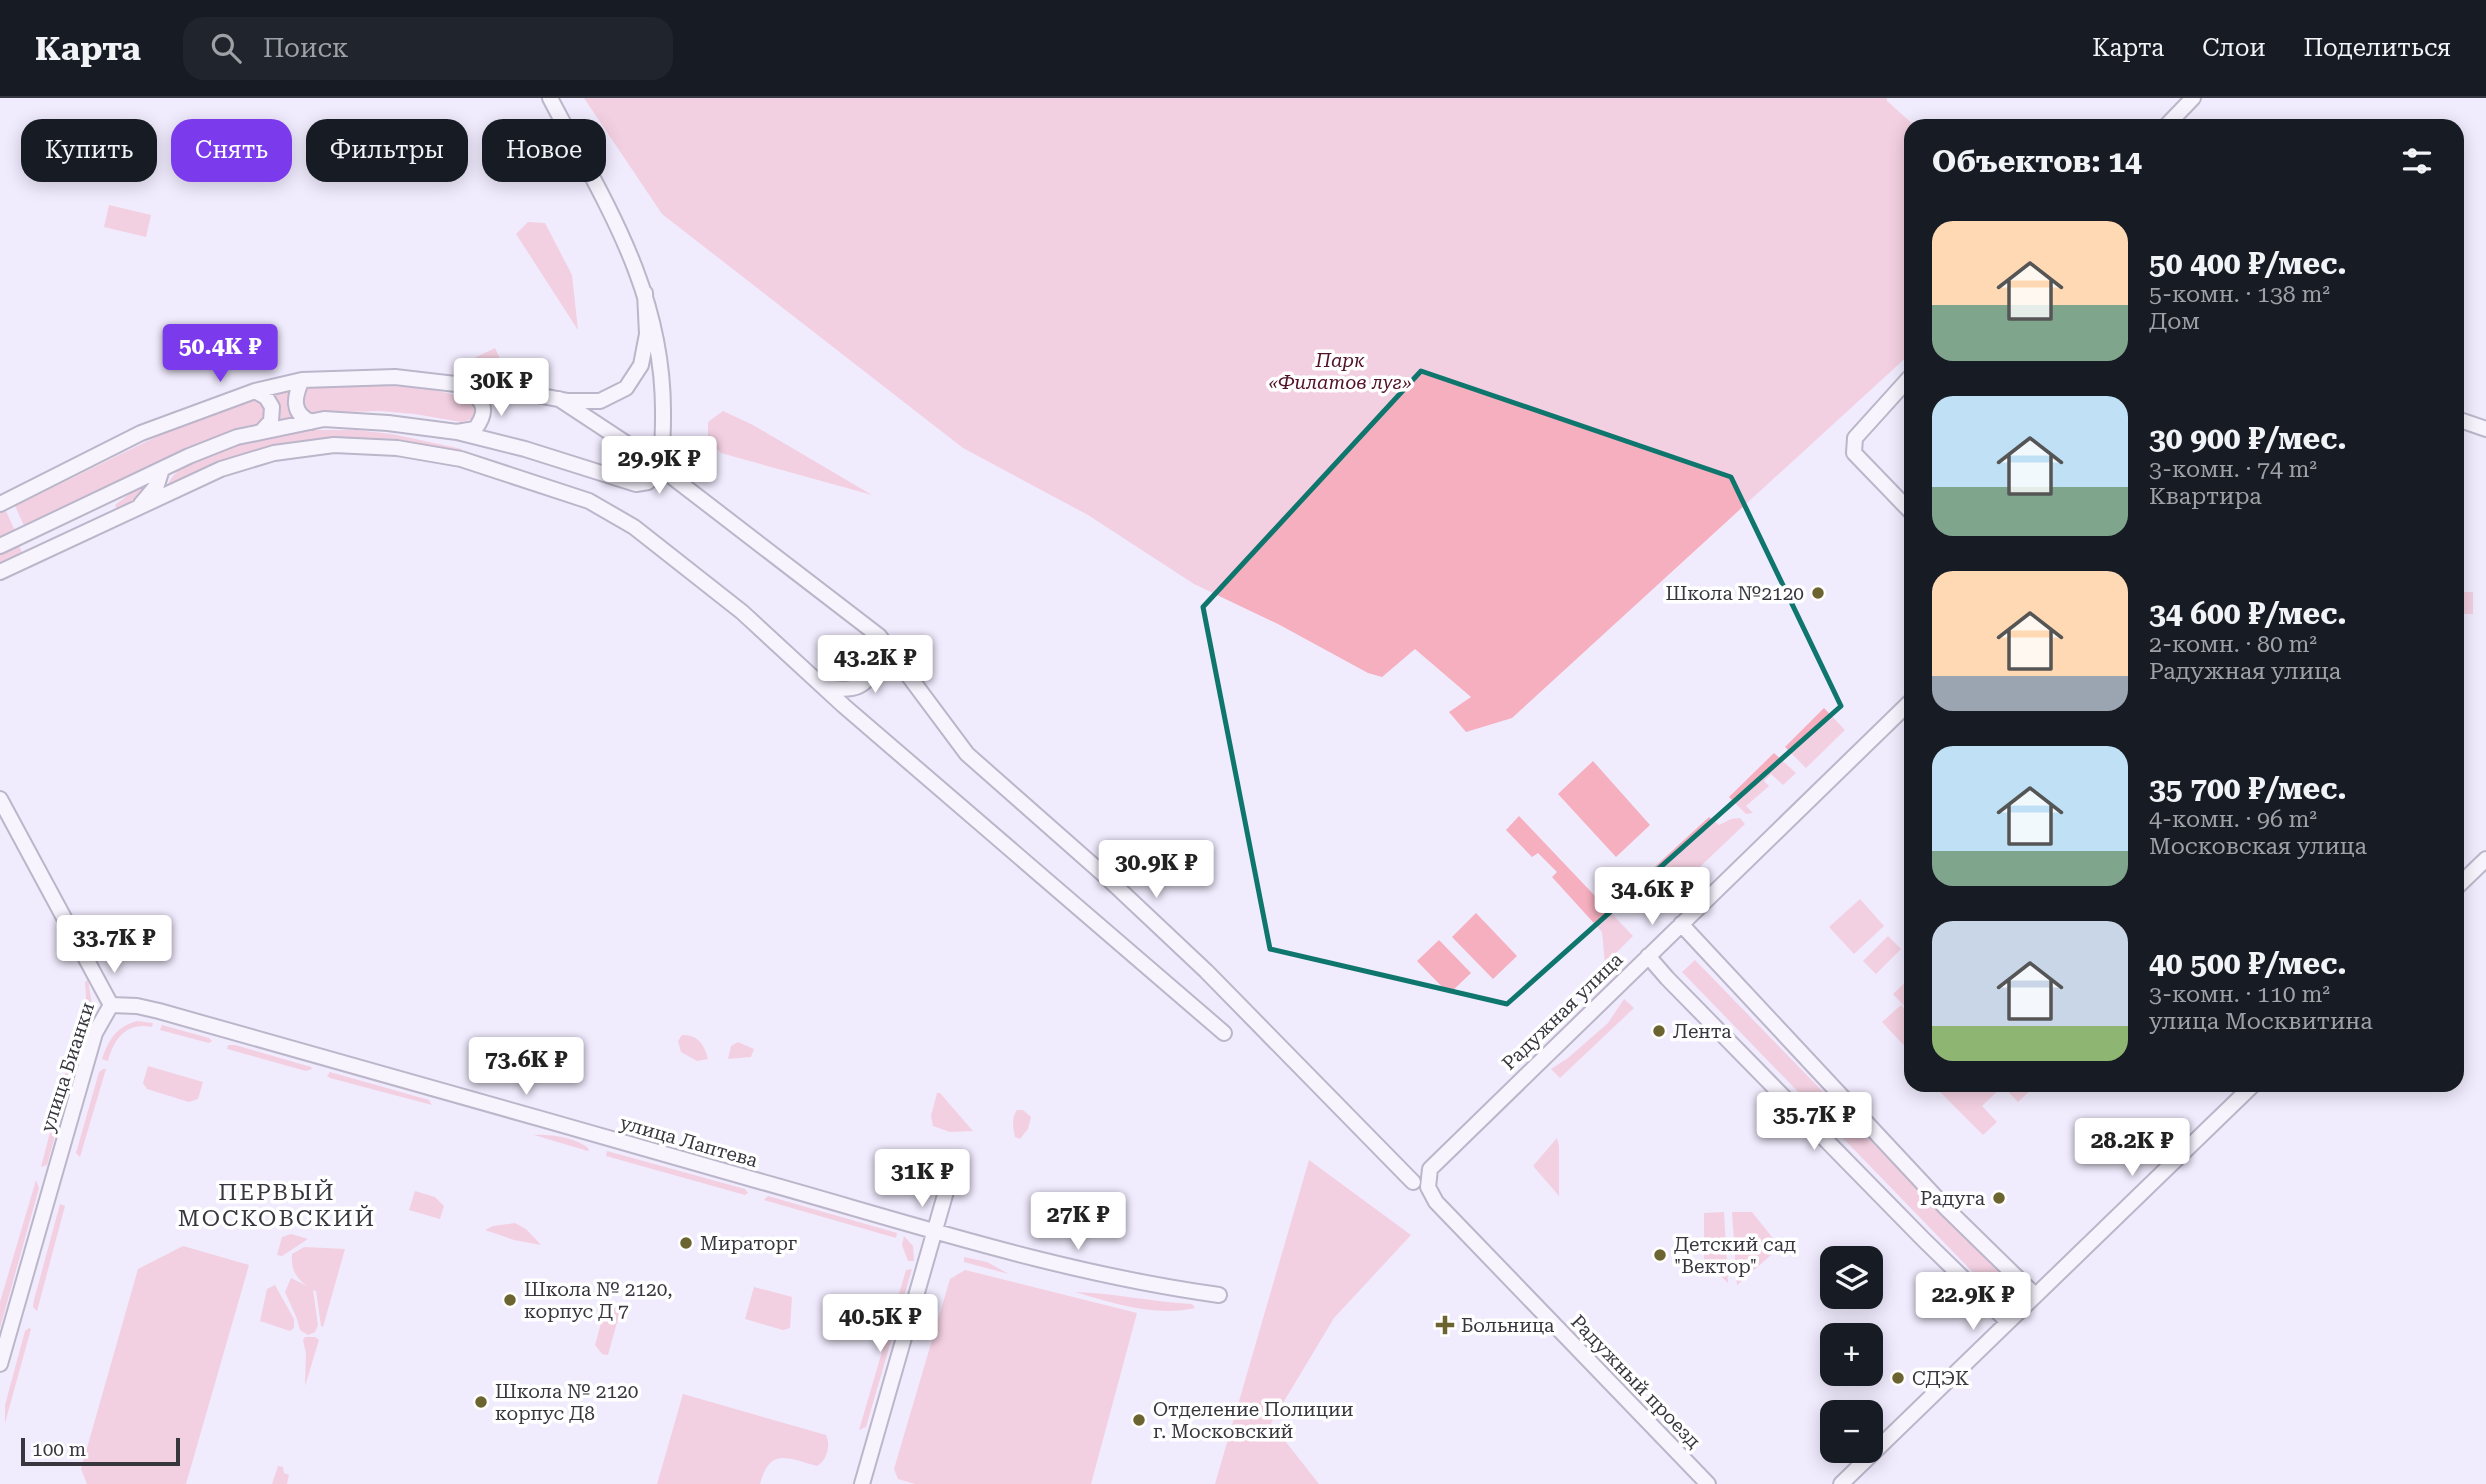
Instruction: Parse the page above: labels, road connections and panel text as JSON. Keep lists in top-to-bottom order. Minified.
{"streets":{"street":["Радужная улица","улица Бианки","улица Лаптева","Радужный проезд"]},"crossings":[["Радужная улица","Радужный проезд"],["улица Бианки","улица Лаптева"]],"districts":["ПЕРВЫЙ МОСКОВСКИЙ"],"parks":["Парк «Филатов луг»"],"places":{"other":["Школа №2120","Лента","Радуга","Мираторг","Детский сад \"Вектор\"","Школа № 2120, корпус Д 7","СДЭК","Школа № 2120 корпус Д8","Отделение Полиции г. Московский"],"health":["Больница"]},"scale_bar":"100 m","page":{"header":"Карта","search":"Поиск","nav":["Карта","Слои","Поделиться"],"chip":["Купить","Снять","Фильтры","Новое"],"heading":"Объектов: 14","list":[{"name":"50 400 ₽/мес.","note":"5-комн. · 138 m² · Дом"},{"name":"30 900 ₽/мес.","note":"3-комн. · 74 m² · Квартира"},{"name":"34 600 ₽/мес.","note":"2-комн. · 80 m² · Радужная улица"},{"name":"35 700 ₽/мес.","note":"4-комн. · 96 m² · Московская улица"},{"name":"40 500 ₽/мес.","note":"3-комн. · 110 m² · улица Москвитина"}],"price":["50.4K ₽","30K ₽","29.9K ₽","43.2K ₽","30.9K ₽","34.6K ₽","33.7K ₽","73.6K ₽","35.7K ₽","28.2K ₽","31K ₽","27K ₽","22.9K ₽","40.5K ₽"],"map_buttons":["+","−"],"scale":"100 m"}}
